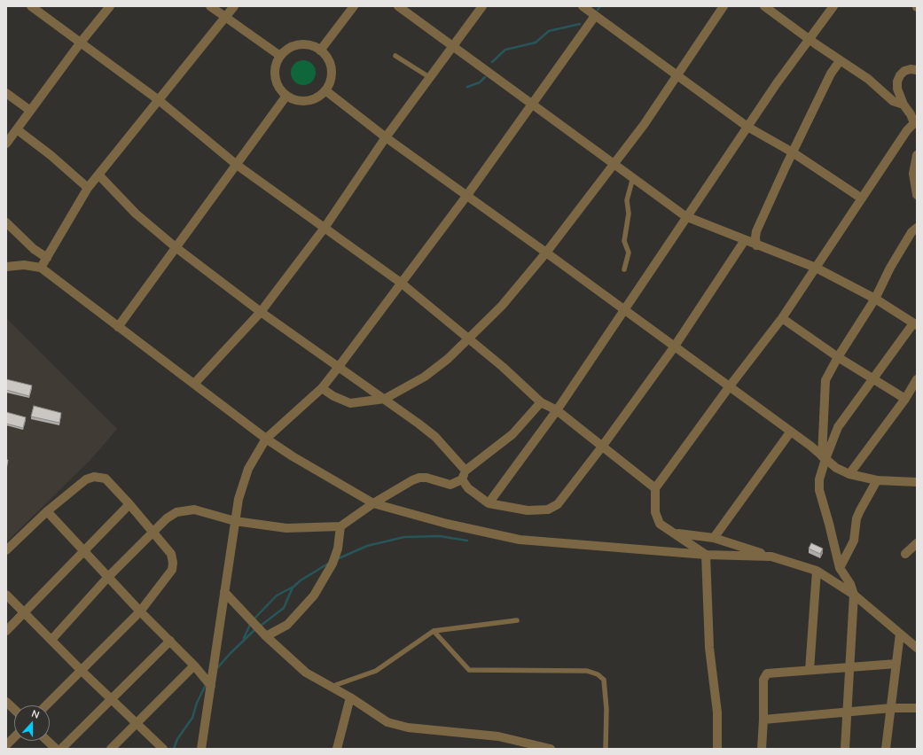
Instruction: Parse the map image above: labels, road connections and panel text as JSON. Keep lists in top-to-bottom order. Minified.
{"north":"top"}
